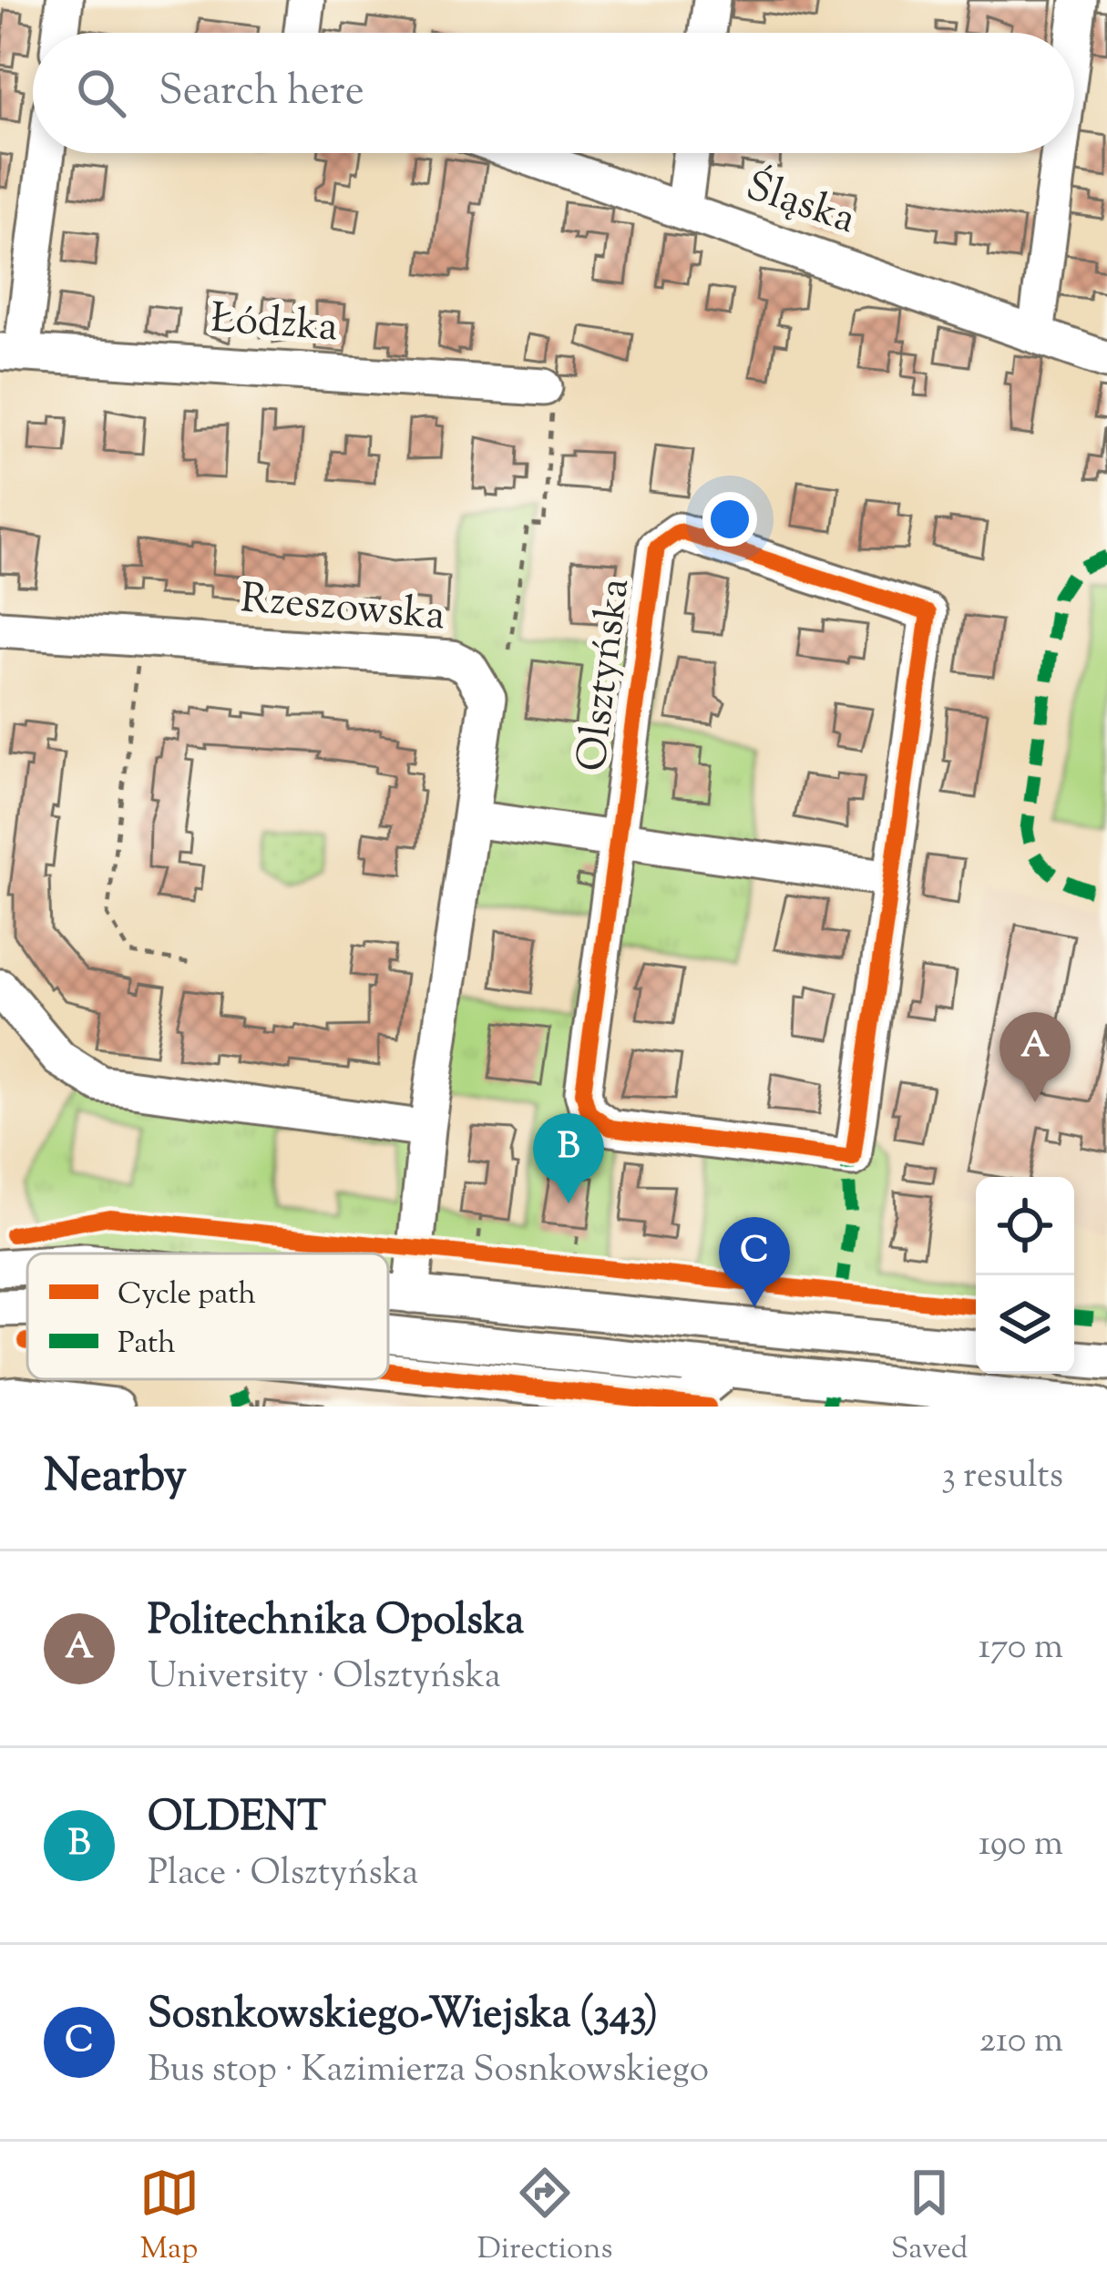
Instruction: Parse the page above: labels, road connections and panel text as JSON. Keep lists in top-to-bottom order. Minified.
{"streets":{"street":["Śląska","Łódzka","Rzeszowska","Olsztyńska"]},"legend":["Cycle path","Path"],"page":{"search":"Search here","pins":["A","B","C"],"heading":["Nearby","3 results"],"list":[{"mark":"A","name":"Politechnika Opolska","note":"University · Olsztyńska","value":"170 m"},{"mark":"B","name":"OLDENT","note":"Place · Olsztyńska","value":"190 m"},{"mark":"C","name":"Sosnkowskiego-Wiejska (343)","note":"Bus stop · Kazimierza Sosnkowskiego","value":"210 m"}],"nav":["Map","Directions","Saved"]}}
